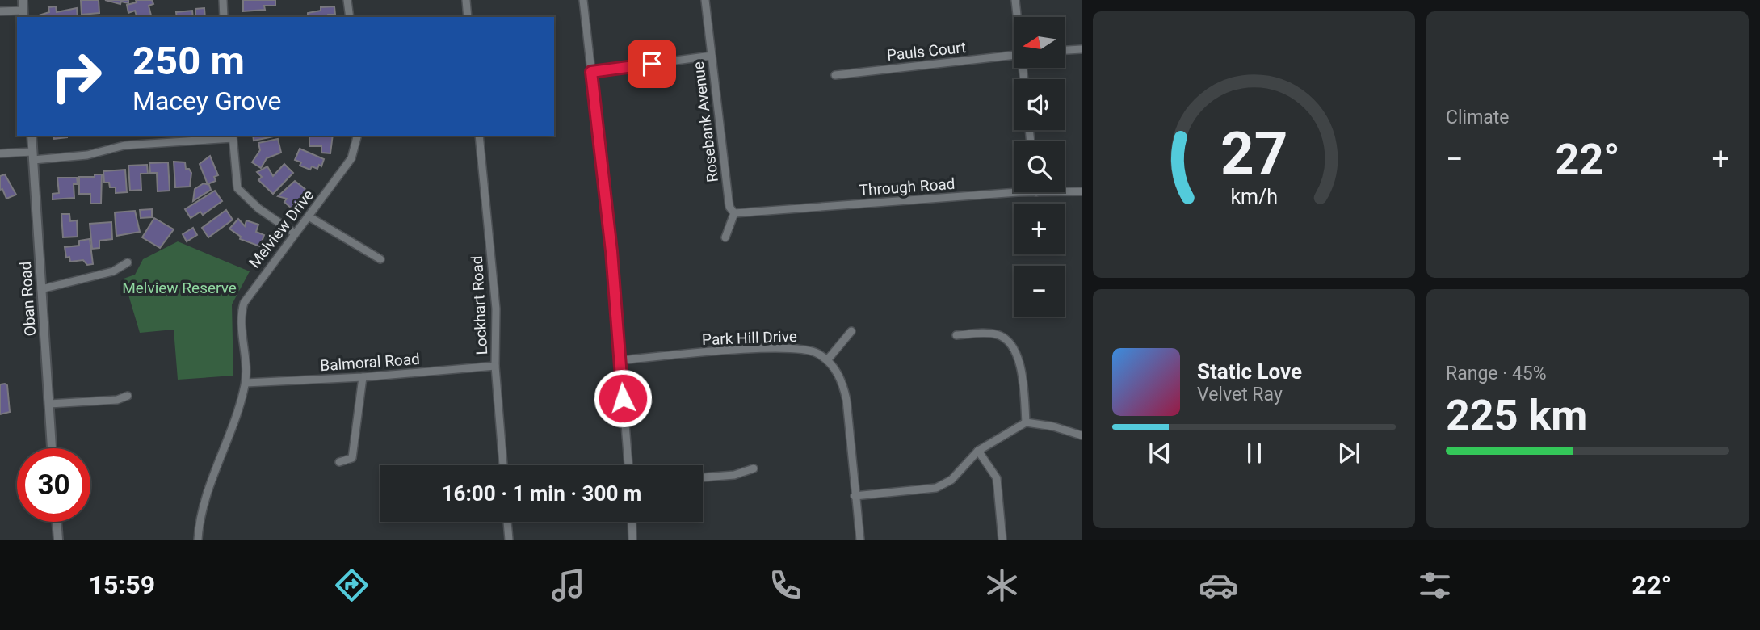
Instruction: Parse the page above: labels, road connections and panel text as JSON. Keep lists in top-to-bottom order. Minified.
{"streets":{"street":["Pauls Court","Rosebank Avenue","Through Road","Melview Drive","Oban Road","Lockhart Road","Park Hill Drive","Balmoral Road"]},"crossings":[["Rosebank Avenue","Through Road"],["Melview Drive","Balmoral Road"],["Lockhart Road","Balmoral Road"]],"parks":["Melview Reserve"],"north":"left","page":{"tile":["Climate",["Range · 45%","225 km"]],"map_buttons":["+","−"],"turn":["250 m","Macey Grove"],"heat":["−","22°","+"],"song":["Static Love","Velvet Ray"],"limit":"30","trip":"16:00 · 1 min · 300 m","tabs":["15:59","22°"],"gauge":["27","km/h"]}}
